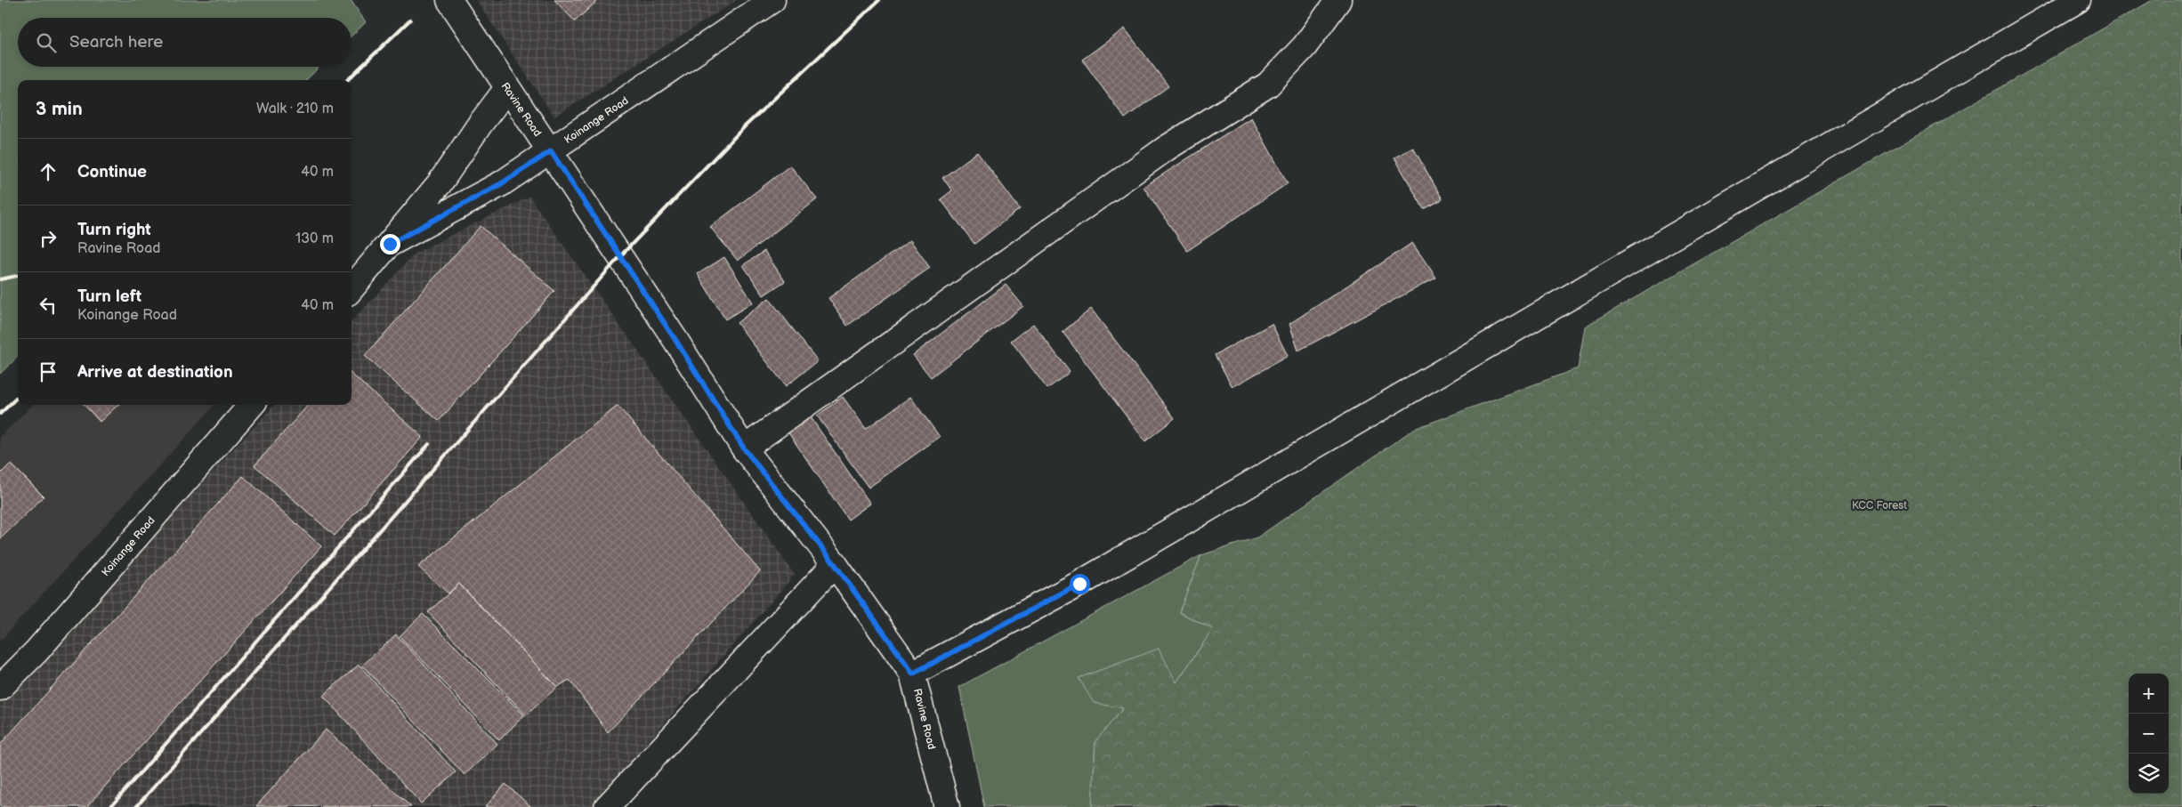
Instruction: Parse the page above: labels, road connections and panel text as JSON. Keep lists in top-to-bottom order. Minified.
{"streets":{"street":["Ravine Road","Koinange Road"]},"crossings":[["Ravine Road","Koinange Road"]],"parks":["KCC Forest"],"page":{"search":"Search here","heading":["3 min","Walk · 210 m"],"list":[["Continue","40 m"],["Turn right","Ravine Road","130 m"],["Turn left","Koinange Road","40 m"],"Arrive at destination"],"map_buttons":["+","−"]}}
